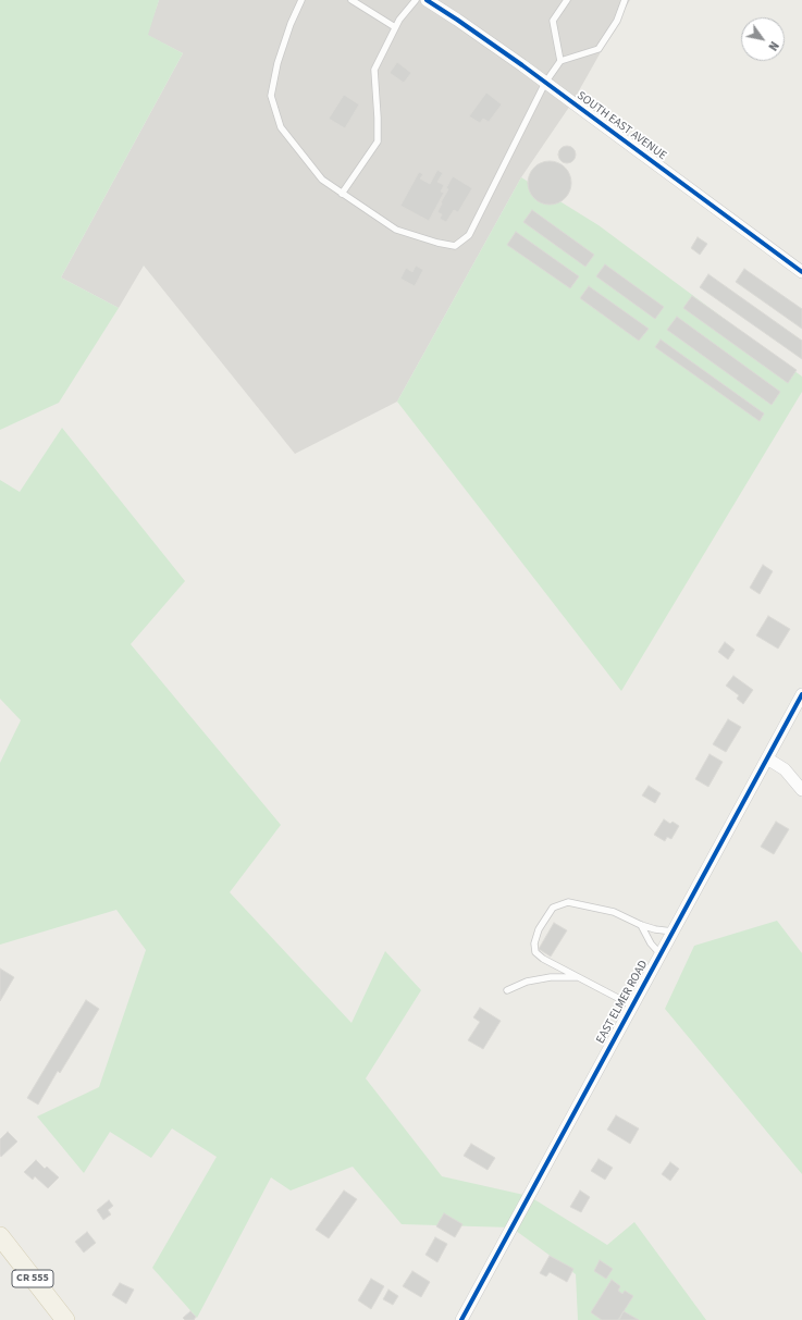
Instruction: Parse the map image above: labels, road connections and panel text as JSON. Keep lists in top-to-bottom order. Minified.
{"streets":{"main road":["CR 555"],"street":["SOUTH EAST AVENUE","EAST ELMER ROAD"]},"north":"bottom right"}
